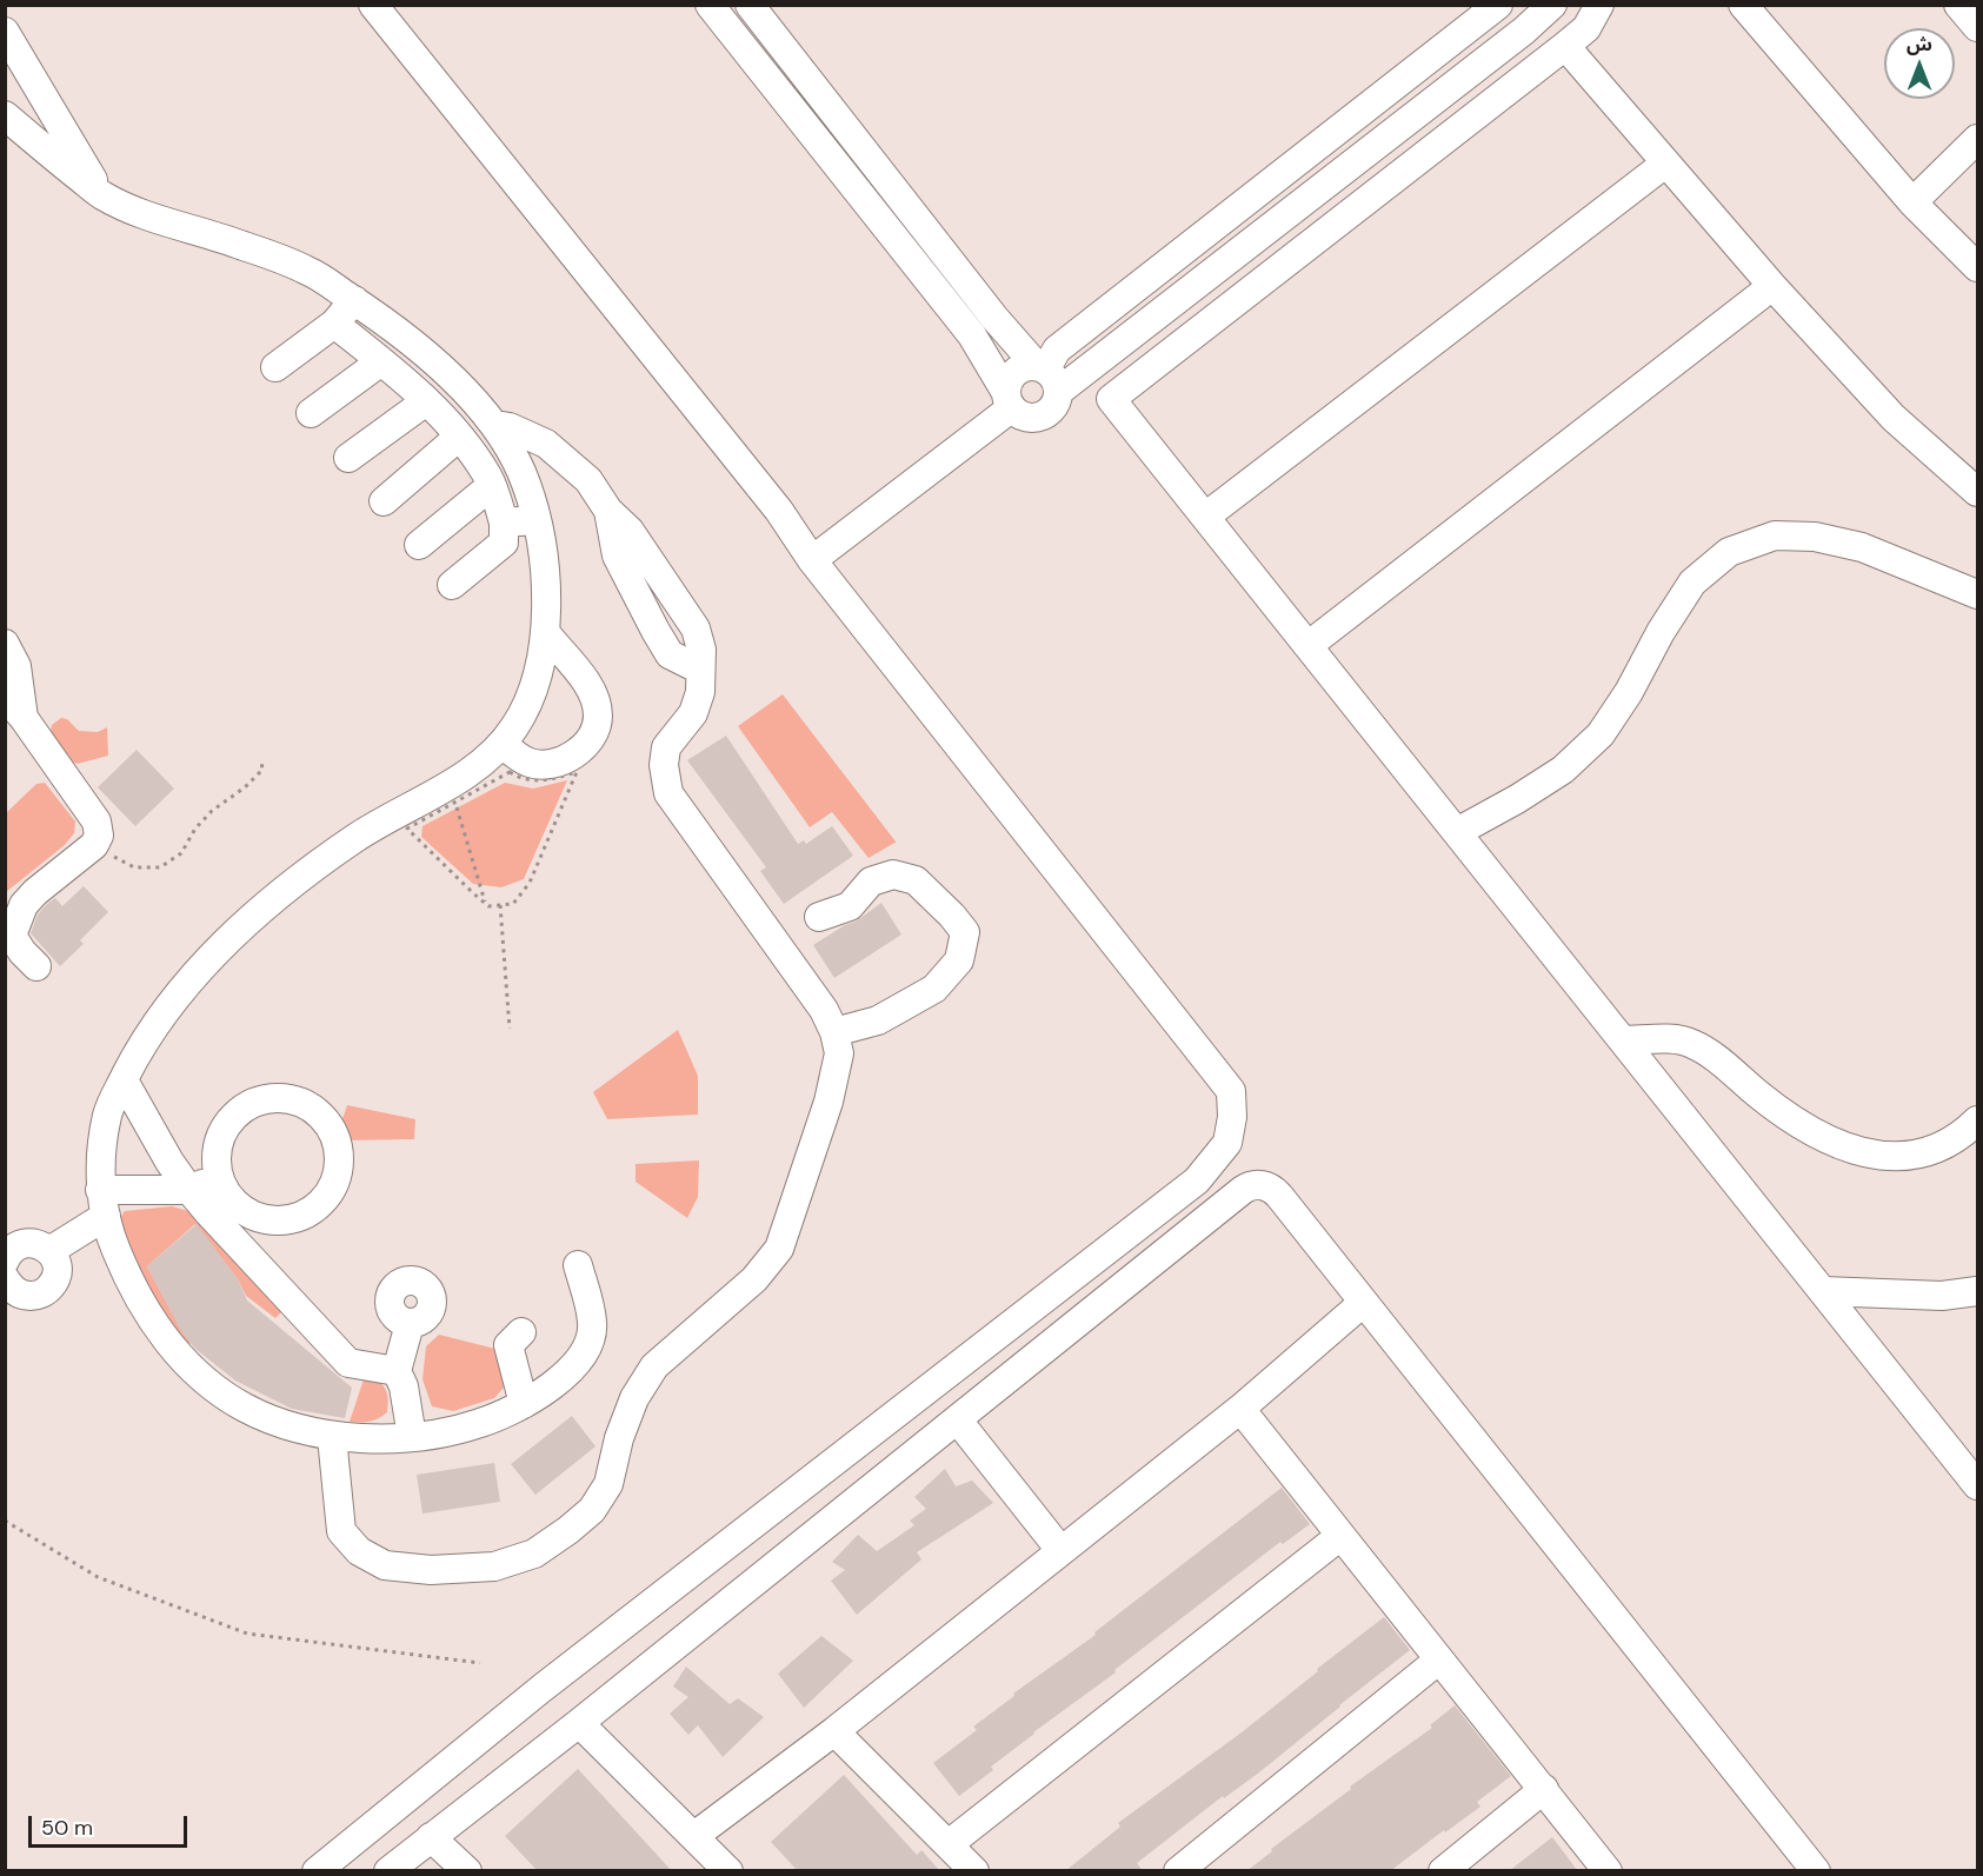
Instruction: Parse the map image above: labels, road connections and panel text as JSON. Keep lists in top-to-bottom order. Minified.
{"scale_bar":"50 m","north":"top"}
